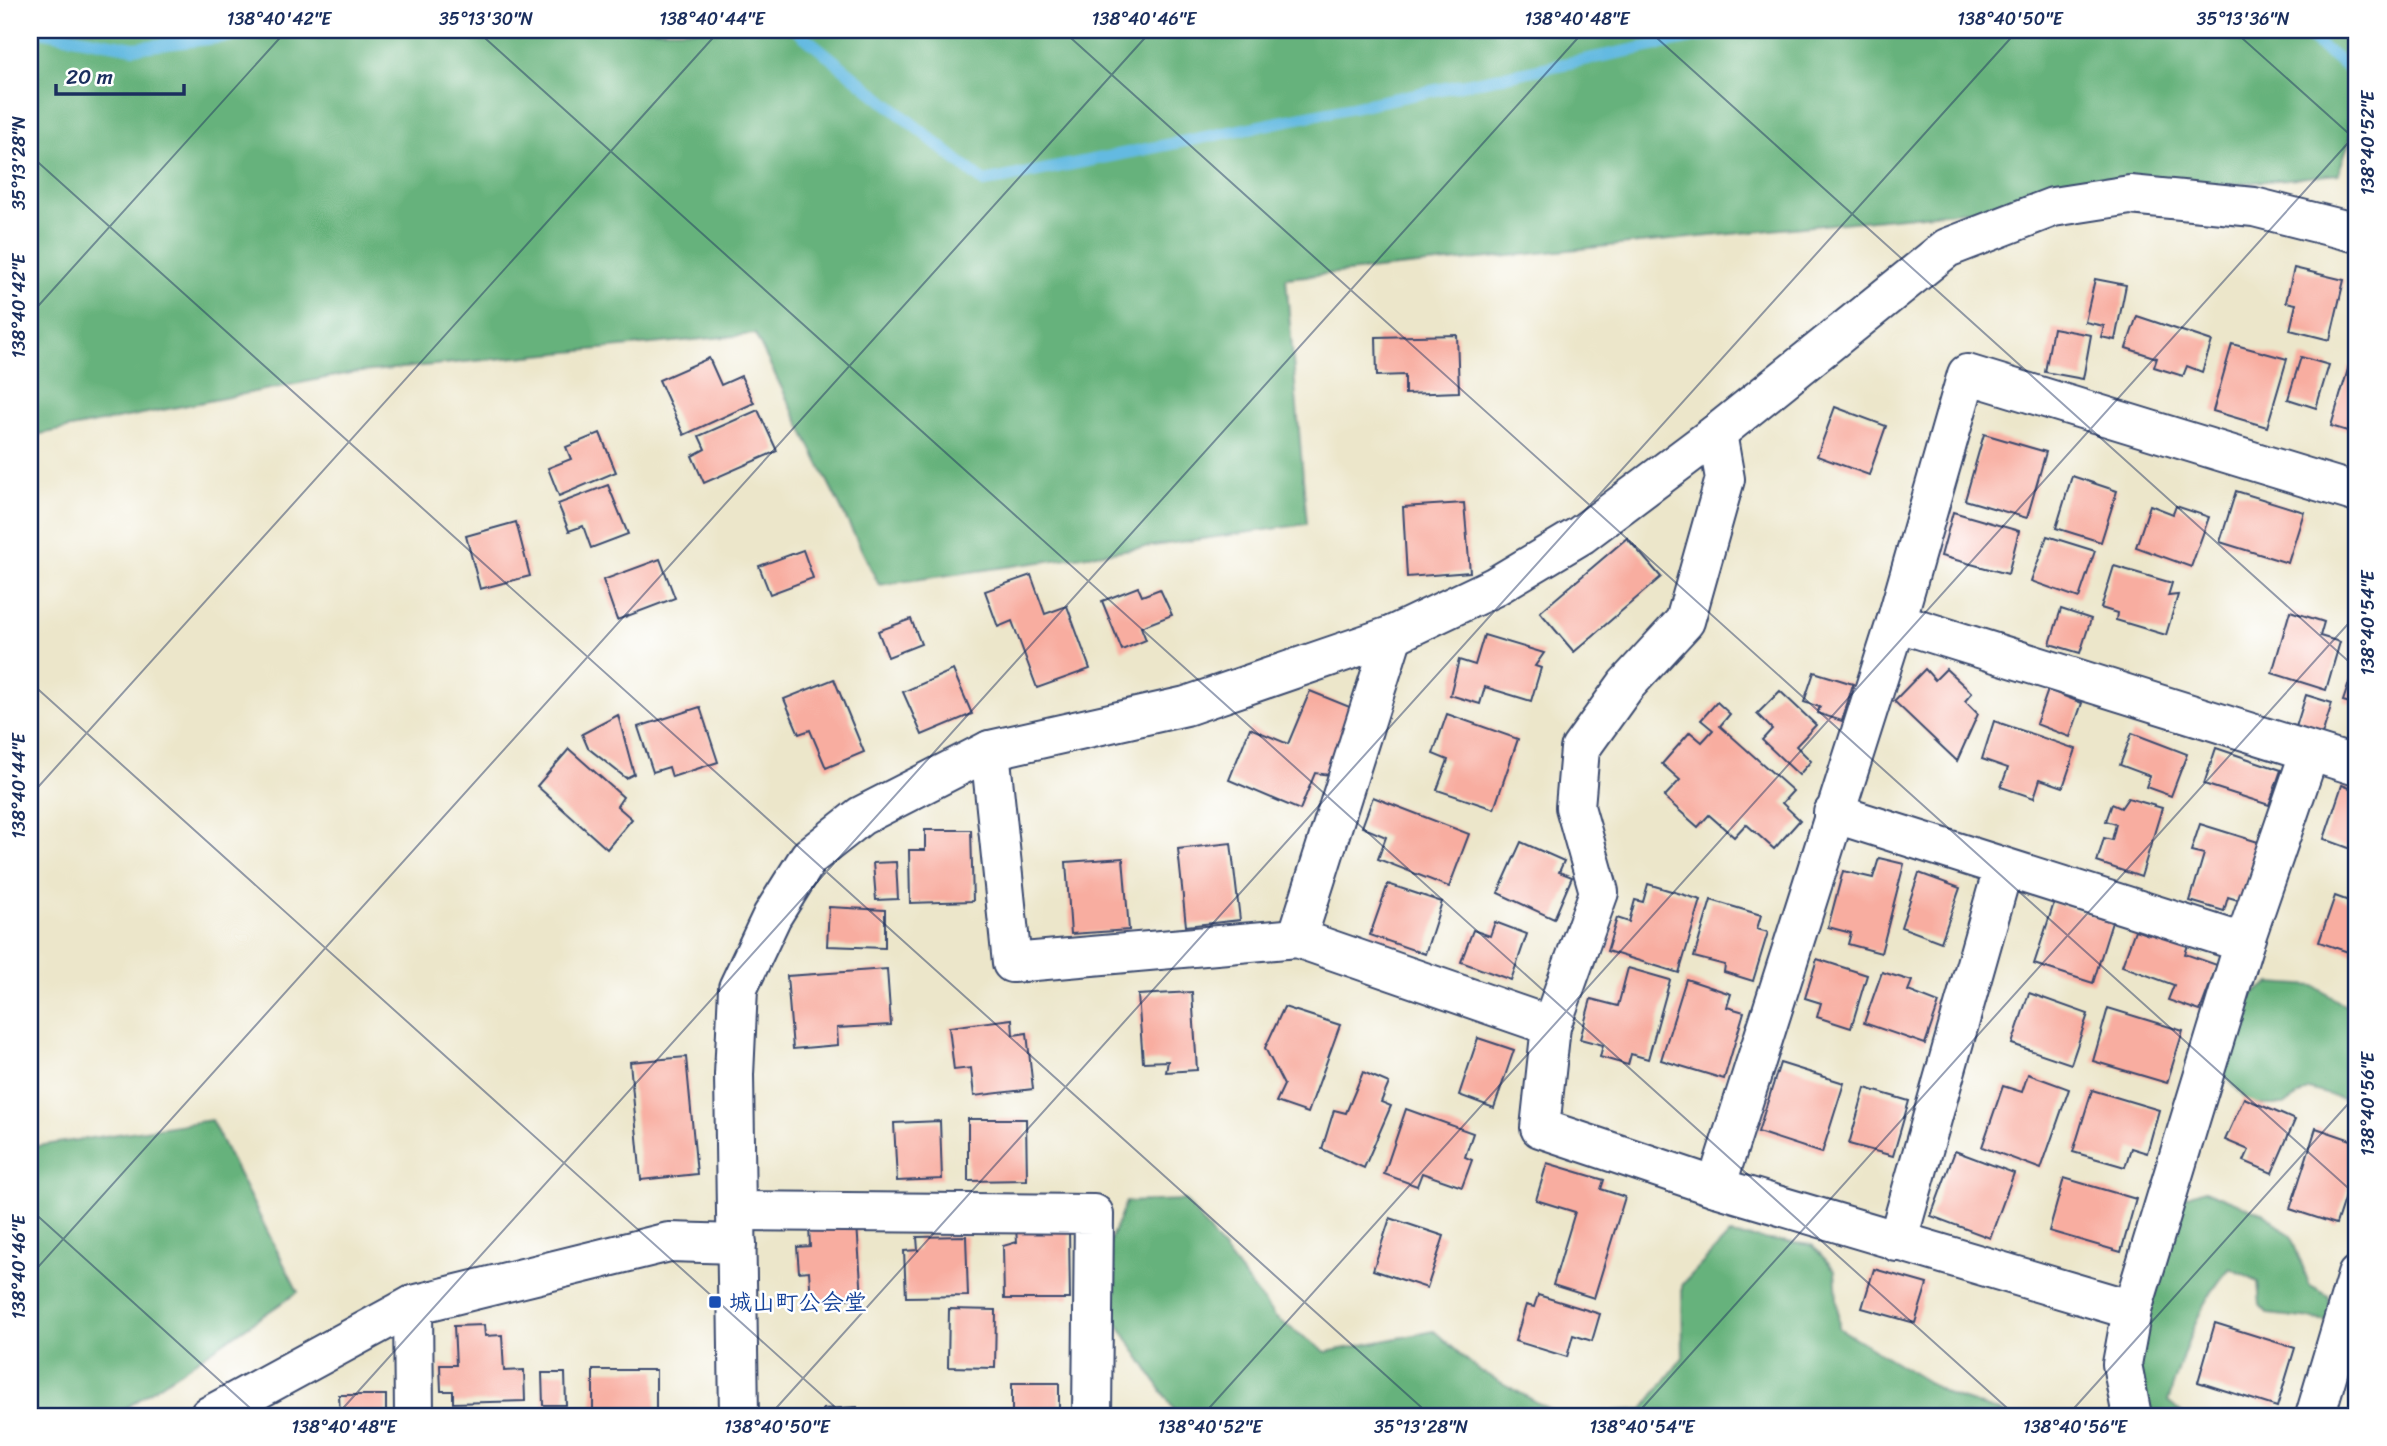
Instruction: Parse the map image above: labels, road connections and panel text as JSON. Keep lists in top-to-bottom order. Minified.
{"places":{"transit":["城山町公会堂"]},"scale_bar":"20 m","coordinates":["138°40'42\"E","35°13'30\"N","138°40'44\"E","138°40'46\"E","138°40'48\"E","138°40'50\"E","35°13'36\"N","138°40'52\"E","35°13'28\"N","138°40'54\"E","138°40'56\"E"]}
